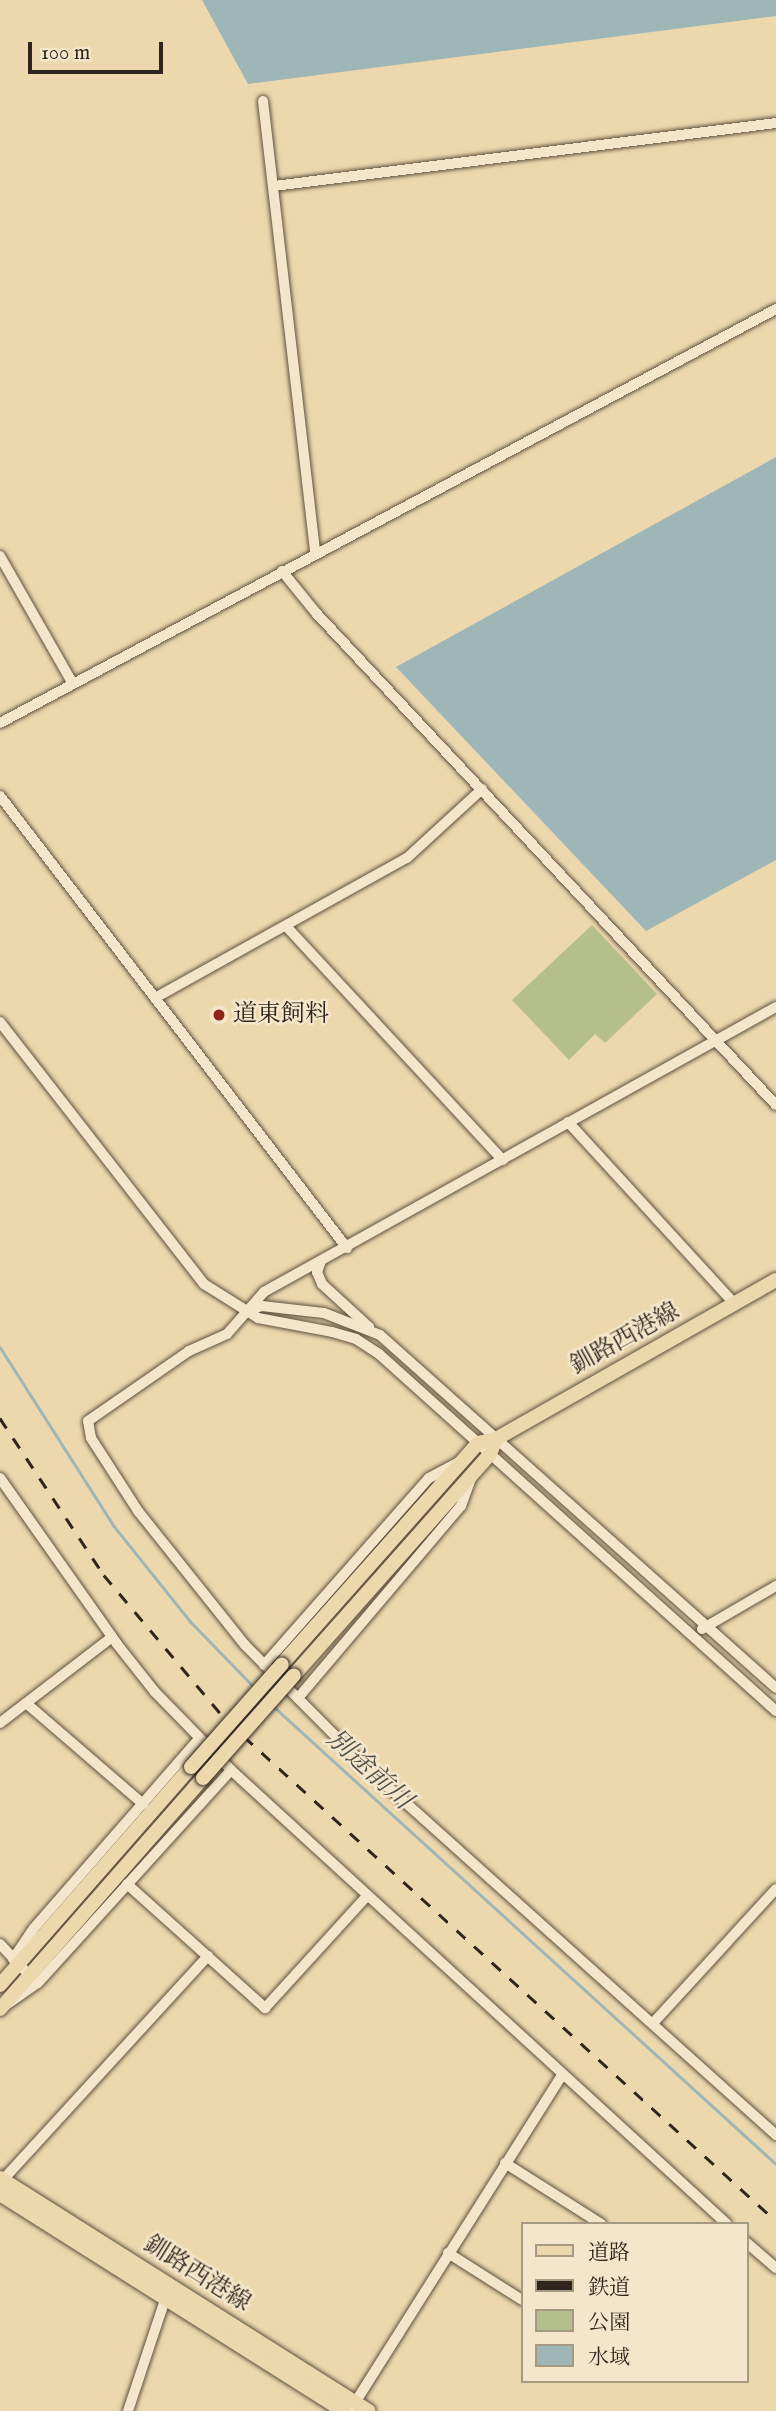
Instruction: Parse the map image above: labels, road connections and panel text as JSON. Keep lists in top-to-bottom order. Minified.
{"streets":{"main road":["釧路西港線"]},"water":["別途前川"],"places":["道東飼料"],"legend":["道路","鉄道","公園","水域"],"scale_bar":"100 m"}
